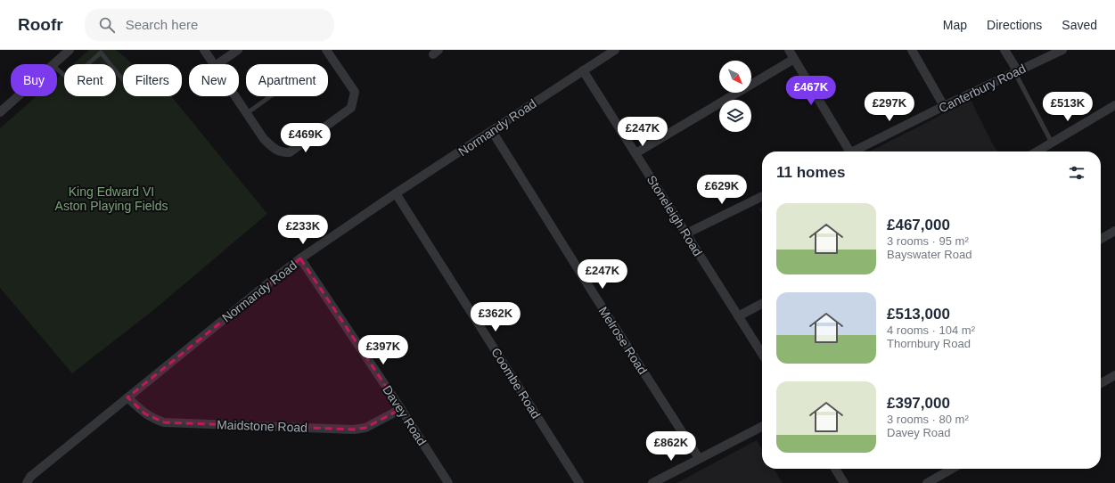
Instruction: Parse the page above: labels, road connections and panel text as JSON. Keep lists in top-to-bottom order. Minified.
{"streets":{"street":["Canterbury Road","Normandy Road","Stoneleigh Road","Melrose Road","Coombe Road","Davey Road","Maidstone Road"]},"crossings":[["Normandy Road","Stoneleigh Road"],["Normandy Road","Melrose Road"],["Normandy Road","Coombe Road"],["Normandy Road","Davey Road"],["Normandy Road","Maidstone Road"],["Davey Road","Maidstone Road"]],"parks":["King Edward VI Aston Playing Fields"],"north":"bottom right","page":{"header":"Roofr","search":"Search here","nav":["Map","Directions","Saved"],"chip":["Buy","Rent","Filters","New","Apartment"],"price":["£467K","£297K","£513K","£247K","£469K","£629K","£233K","£247K","£362K","£397K","£862K"],"heading":"11 homes","list":[{"name":"£467,000","note":"3 rooms · 95 m² · Bayswater Road"},{"name":"£513,000","note":"4 rooms · 104 m² · Thornbury Road"},{"name":"£397,000","note":"3 rooms · 80 m² · Davey Road"}]}}
